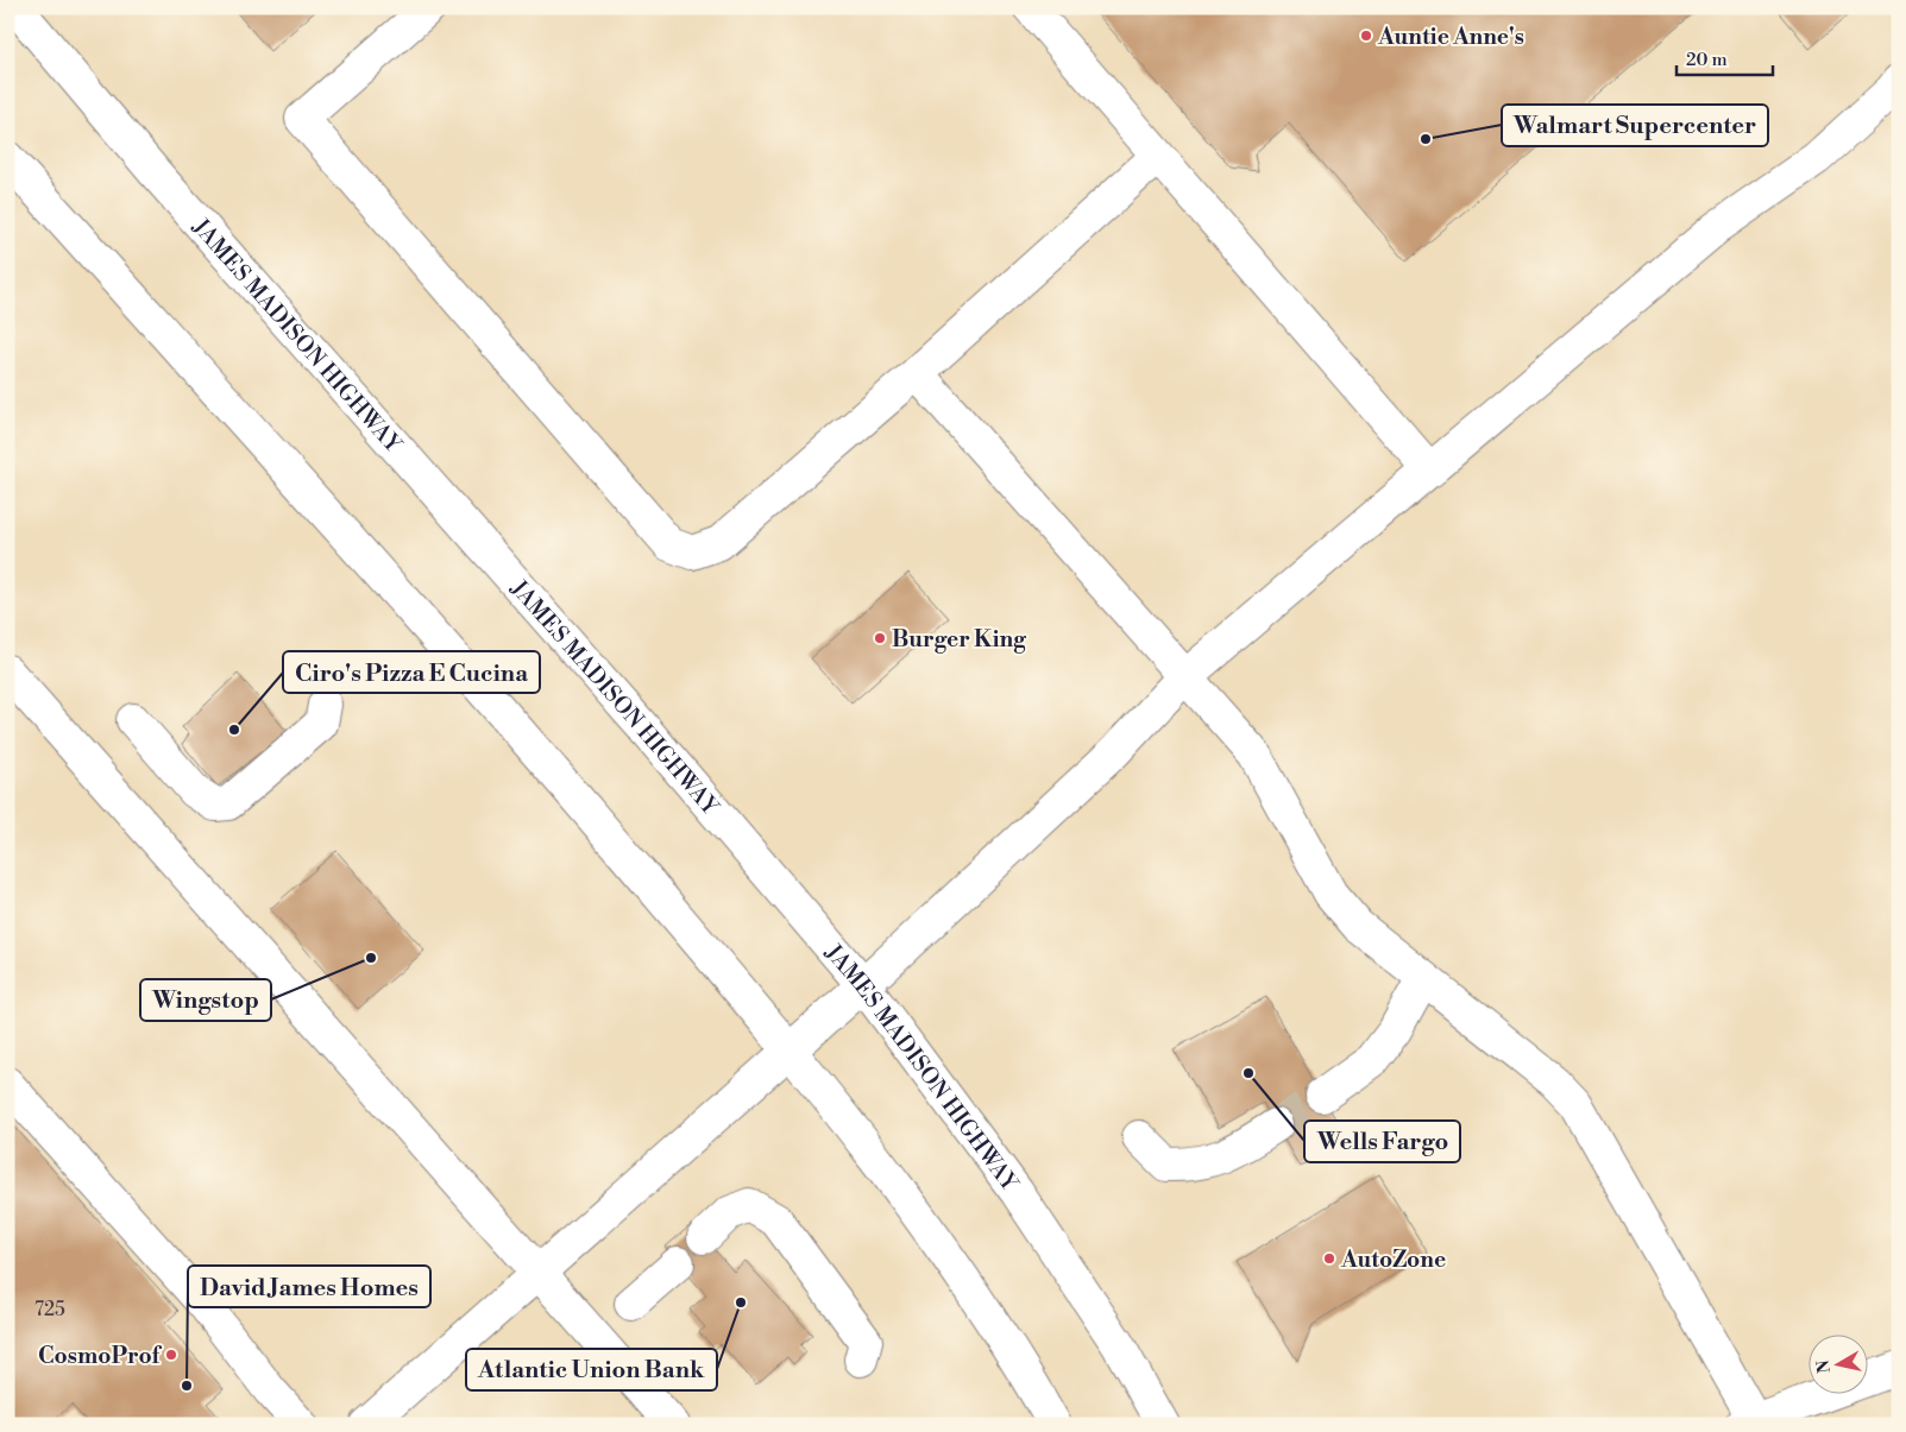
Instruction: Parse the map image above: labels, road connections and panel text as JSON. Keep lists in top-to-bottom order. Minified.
{"streets":{"main road":["JAMES MADISON HIGHWAY"]},"places":["Auntie Anne's","Walmart Supercenter","Burger King","Ciro's Pizza E Cucina","Wingstop","Wells Fargo","AutoZone","Atlantic Union Bank","CosmoProf","David James Homes"],"house_numbers":["725"],"scale_bar":"20 m","north":"left"}
